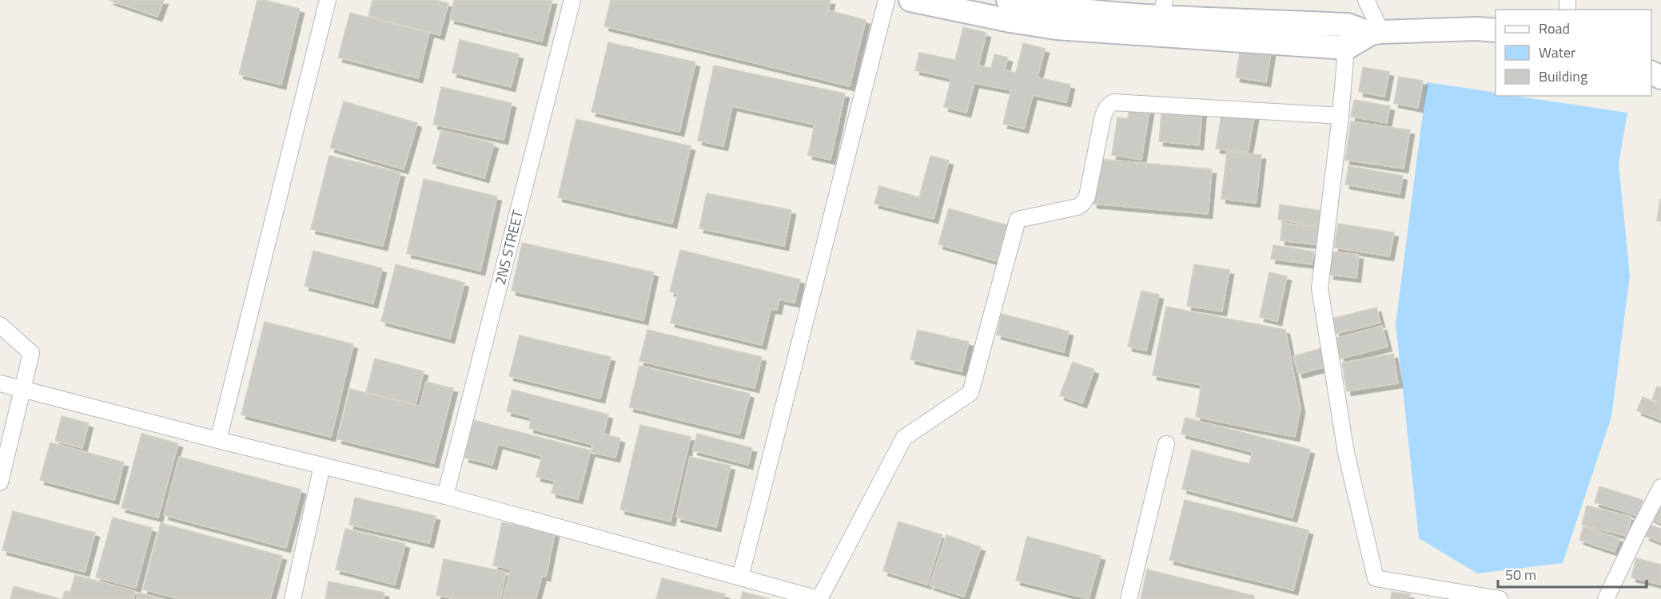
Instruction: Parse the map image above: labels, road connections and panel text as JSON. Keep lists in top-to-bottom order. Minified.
{"streets":{"street":["2NS STREET"]},"legend":["Road","Water","Building"],"scale_bar":"50 m"}
